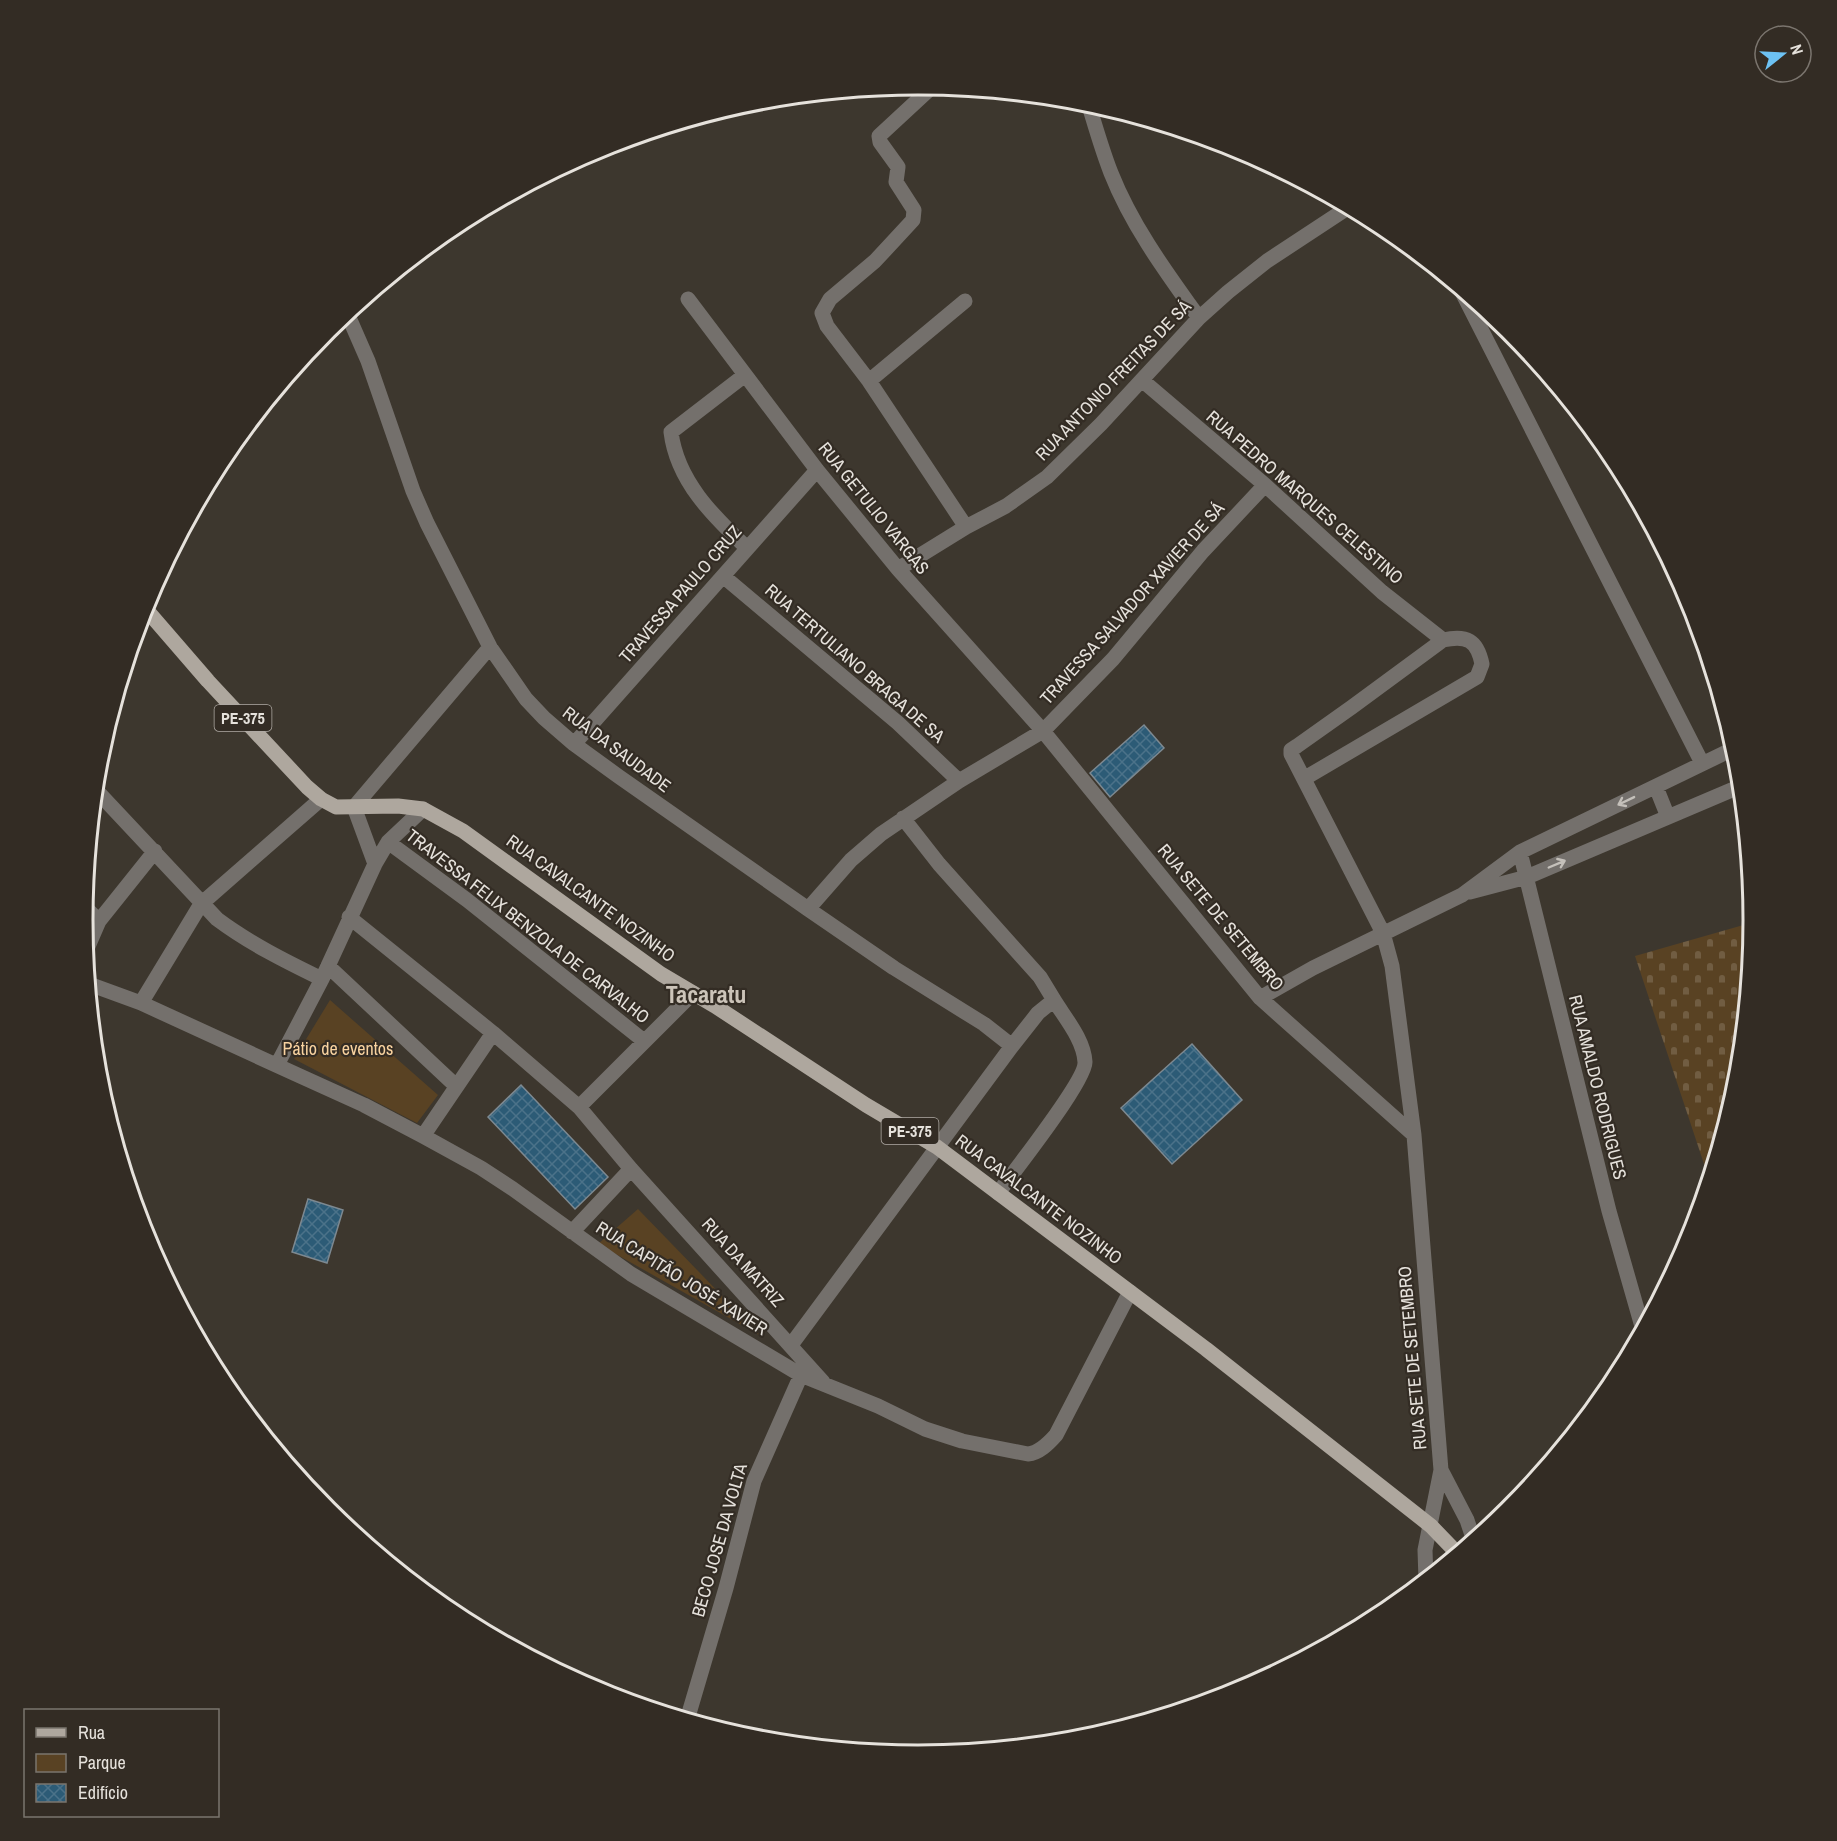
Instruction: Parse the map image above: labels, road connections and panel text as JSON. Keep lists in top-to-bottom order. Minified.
{"streets":{"main road":["PE-375","RUA CAVALCANTE NOZINHO"],"street":["RUA ANTONIO FREITAS DE SÁ","RUA PEDRO MARQUES CELESTINO","RUA GETULIO VARGAS","TRAVESSA PAULO CRUZ","TRAVESSA SALVADOR XAVIER DE SÁ","RUA TERTULIANO BRAGA DE SA","RUA DA SAUDADE","RUA SETE DE SETEMBRO","TRAVESSA FELIX BENZOLA DE CARVALHO","RUA AMALDO RODRIGUES","RUA DA MATRIZ","RUA CAPITÃO JOSÉ XAVIER","BECO JOSE DA VOLTA"]},"crossings":[["RUA ANTONIO FREITAS DE SÁ","RUA PEDRO MARQUES CELESTINO"],["RUA ANTONIO FREITAS DE SÁ","RUA GETULIO VARGAS"],["RUA PEDRO MARQUES CELESTINO","TRAVESSA SALVADOR XAVIER DE SÁ"],["RUA GETULIO VARGAS","TRAVESSA PAULO CRUZ"],["RUA GETULIO VARGAS","TRAVESSA SALVADOR XAVIER DE SÁ"],["RUA GETULIO VARGAS","RUA SETE DE SETEMBRO"],["TRAVESSA PAULO CRUZ","RUA TERTULIANO BRAGA DE SA"],["TRAVESSA PAULO CRUZ","RUA DA SAUDADE"],["TRAVESSA SALVADOR XAVIER DE SÁ","RUA TERTULIANO BRAGA DE SA"],["TRAVESSA SALVADOR XAVIER DE SÁ","RUA DA SAUDADE"],["TRAVESSA SALVADOR XAVIER DE SÁ","RUA SETE DE SETEMBRO"],["PE-375","RUA CAVALCANTE NOZINHO"],["RUA CAVALCANTE NOZINHO","RUA CAPITÃO JOSÉ XAVIER"],["RUA DA MATRIZ","RUA CAPITÃO JOSÉ XAVIER"],["RUA CAPITÃO JOSÉ XAVIER","BECO JOSE DA VOLTA"]],"districts":["Tacaratu"],"parks":["Pátio de eventos"],"legend":["Rua","Parque","Edifício"],"north":"right"}
